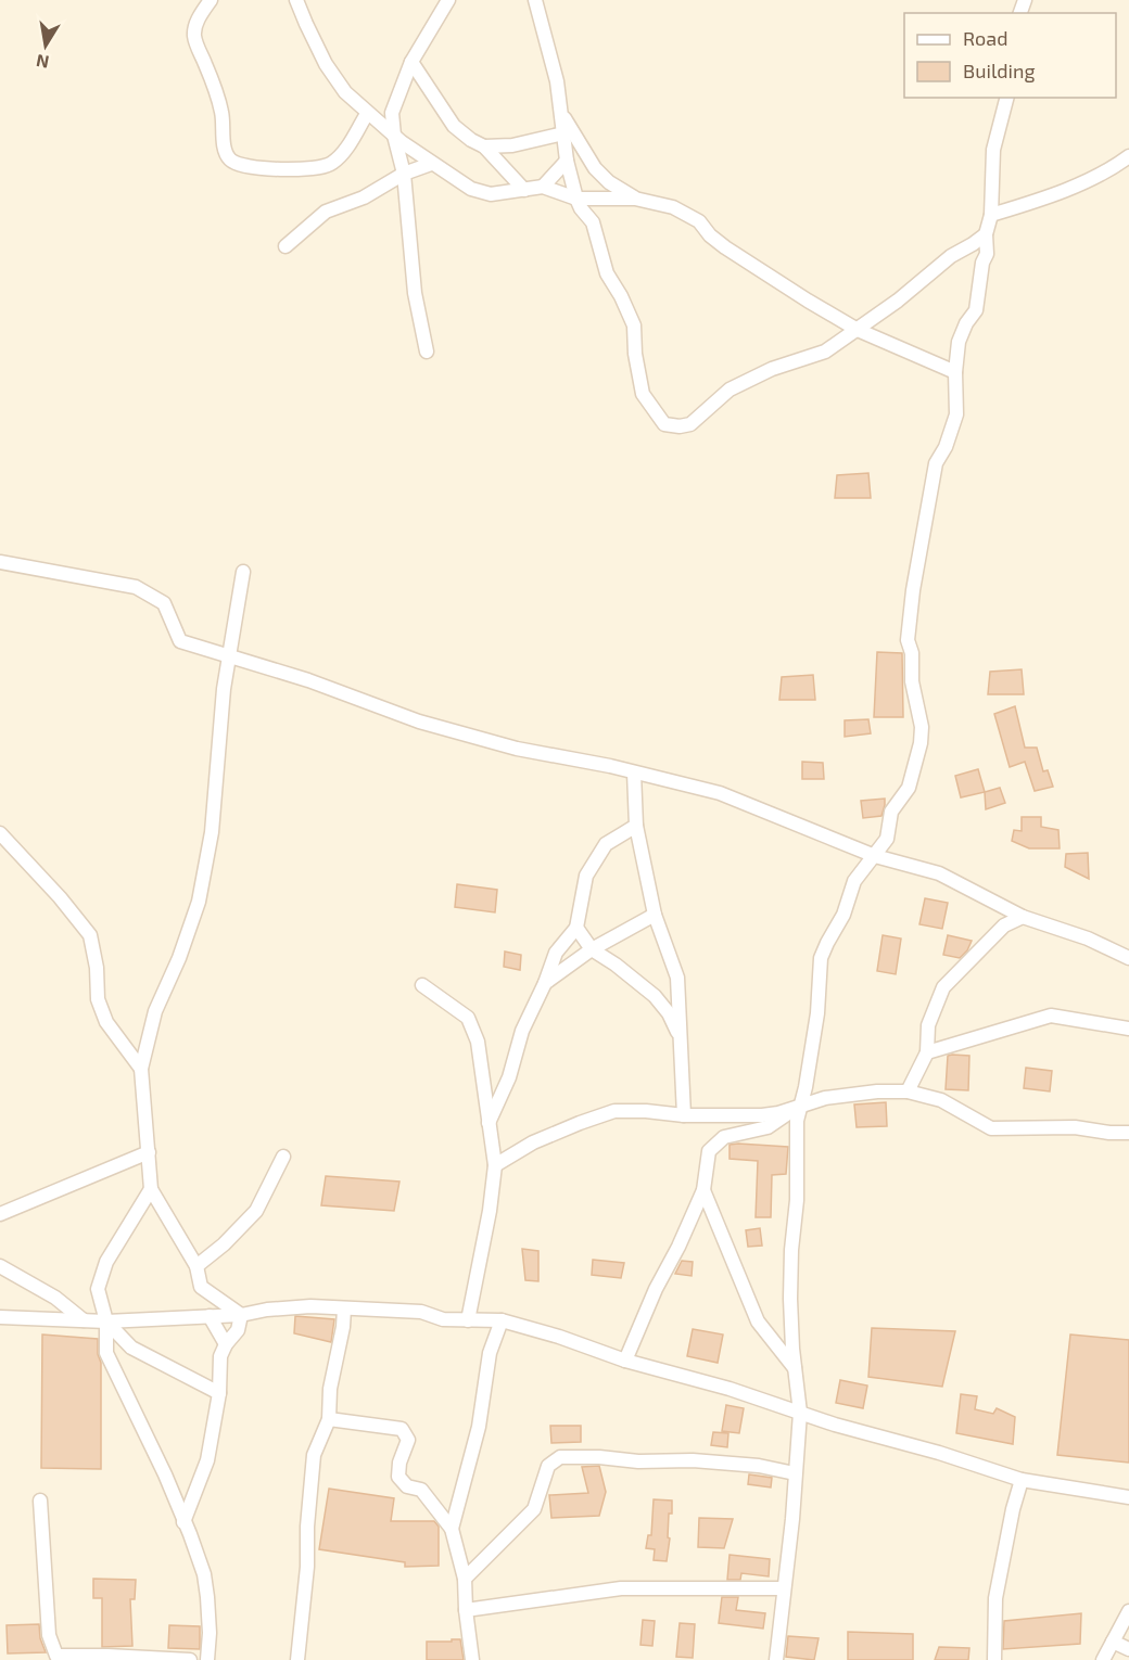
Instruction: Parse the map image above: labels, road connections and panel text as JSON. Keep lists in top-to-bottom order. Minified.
{"legend":["Road","Building"],"north":"bottom"}
